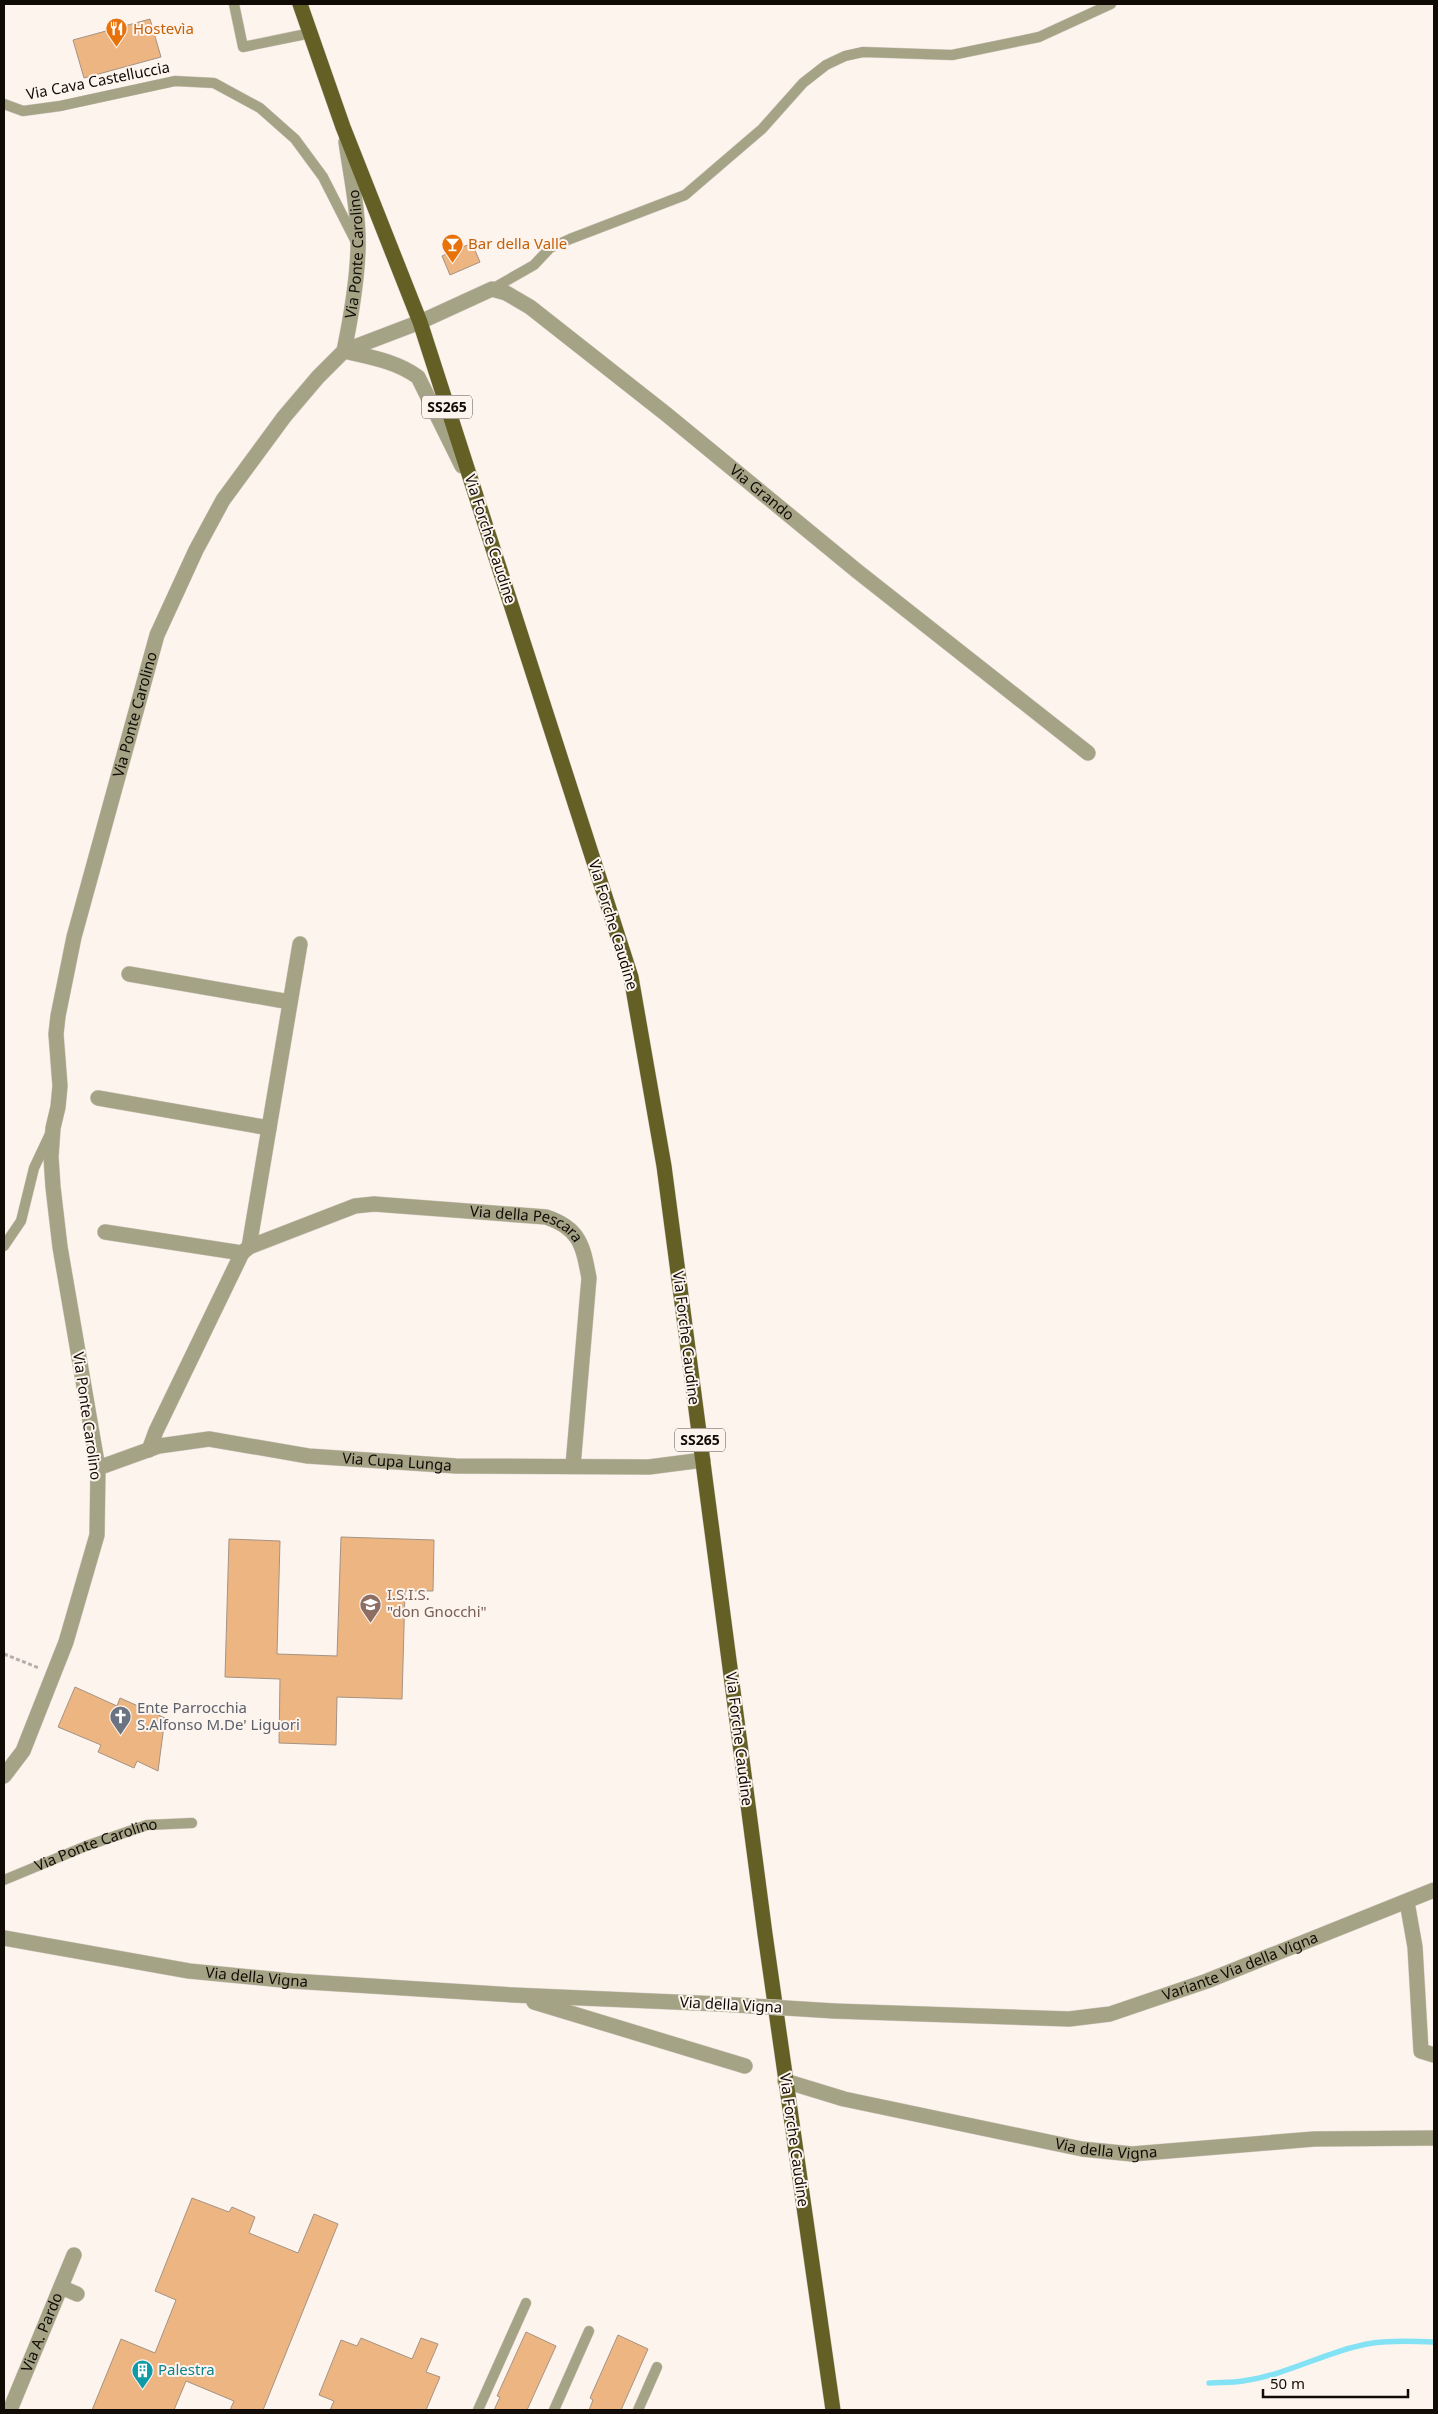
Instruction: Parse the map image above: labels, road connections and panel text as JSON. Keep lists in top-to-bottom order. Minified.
{"streets":{"main road":["SS265","Via Forche Caudine"],"street":["Via Ponte Carolino","Via Grando","Via della Pescara","Via Cupa Lunga","Variante Via della Vigna","Via della Vigna","Via A. Pardo"],"lane":["Via Cava Castelluccia"]},"crossings":[["Via Cava Castelluccia","Via Ponte Carolino"],["Via Ponte Carolino","Via Forche Caudine"],["Via Ponte Carolino","Via Cupa Lunga"],["Via Forche Caudine","Via Cupa Lunga"],["Via Forche Caudine","Via della Vigna"],["Via della Pescara","Via Cupa Lunga"],["Variante Via della Vigna","Via della Vigna"]],"places":{"restaurant":["Hostevìa"],"bar":["Bar della Valle"],"school or university":["I.S.I.S. \"don Gnocchi\""],"church":["Ente Parrocchia S.Alfonso M.De' Liguori"],"building":["Palestra"]},"scale_bar":"50 m"}
